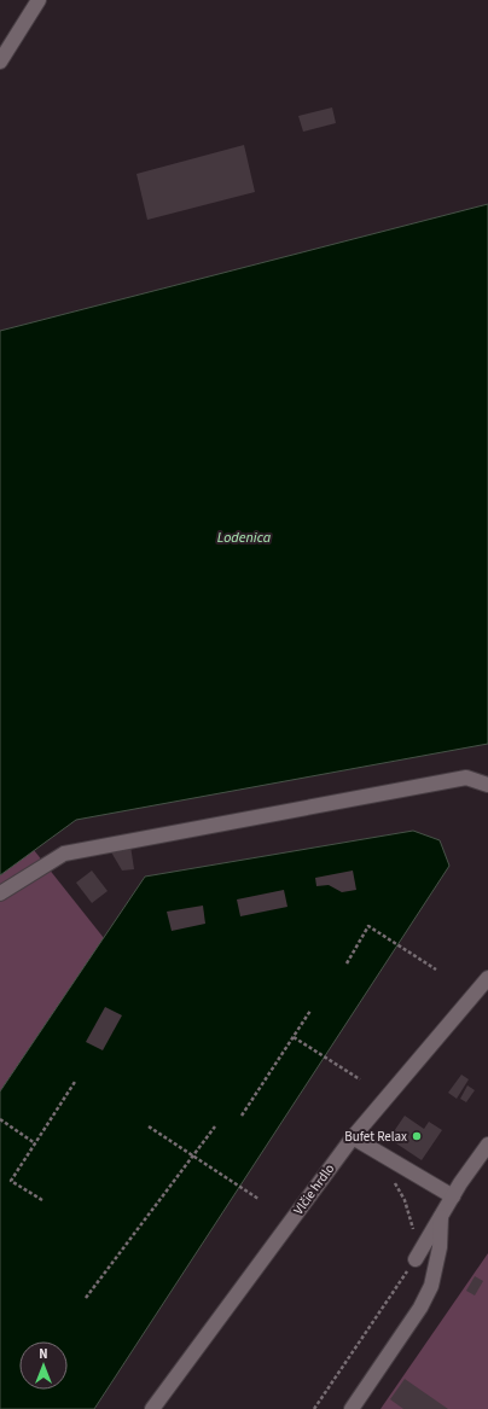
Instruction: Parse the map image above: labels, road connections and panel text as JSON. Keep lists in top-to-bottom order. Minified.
{"streets":{"lane":["Vlčie hrdlo"]},"water":["Lodenica"],"places":["Bufet Relax"],"north":"top"}
